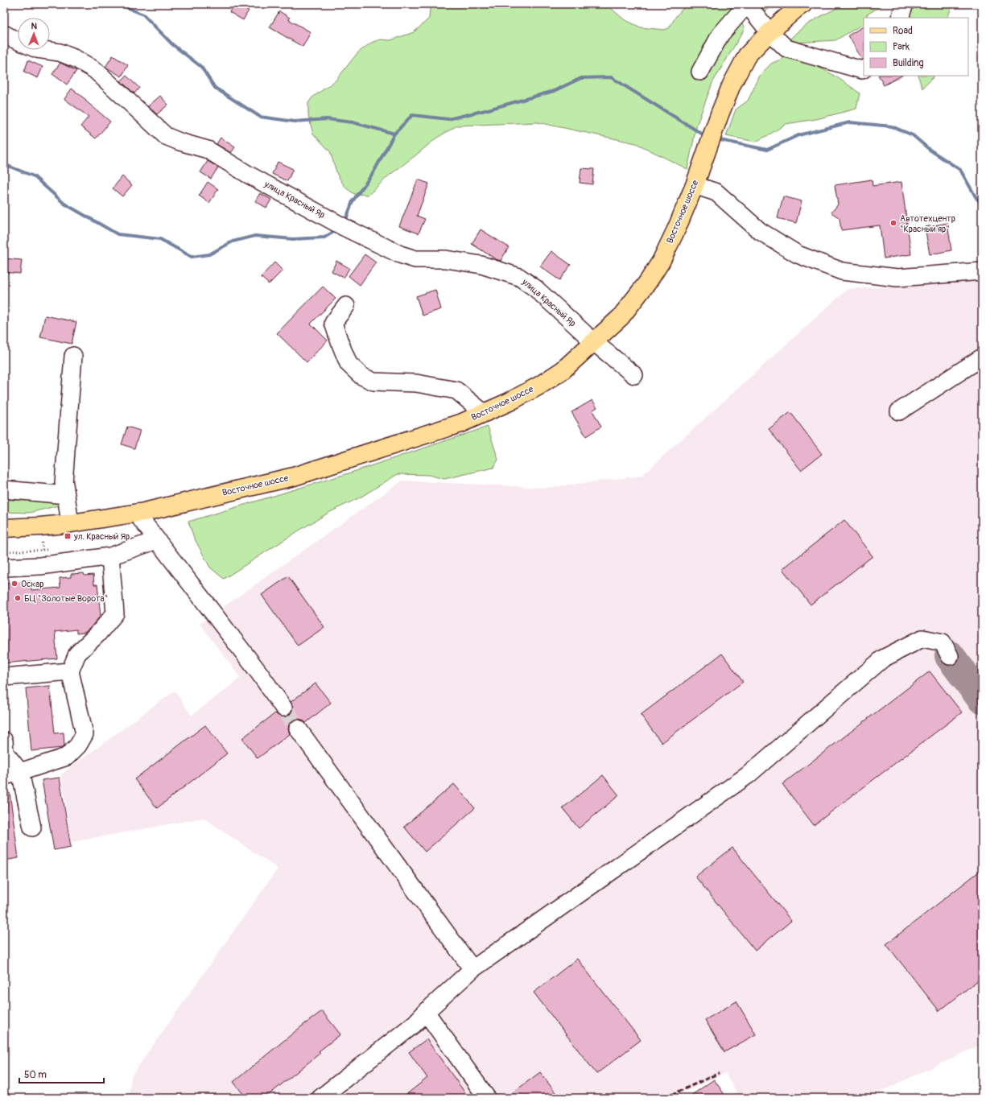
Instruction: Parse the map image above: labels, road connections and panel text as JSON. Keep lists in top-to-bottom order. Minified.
{"streets":{"main road":["Восточное шоссе"],"street":["улица Красный Яр"]},"crossings":[["улица Красный Яр","Восточное шоссе"]],"places":{"other":["Автотехцентр \"Красный яр\"","Оскар","БЦ \"Золотые Ворота\""],"transit":["ул. Красный Яр"]},"legend":["Road","Park","Building"],"scale_bar":"50 m","north":"top"}
